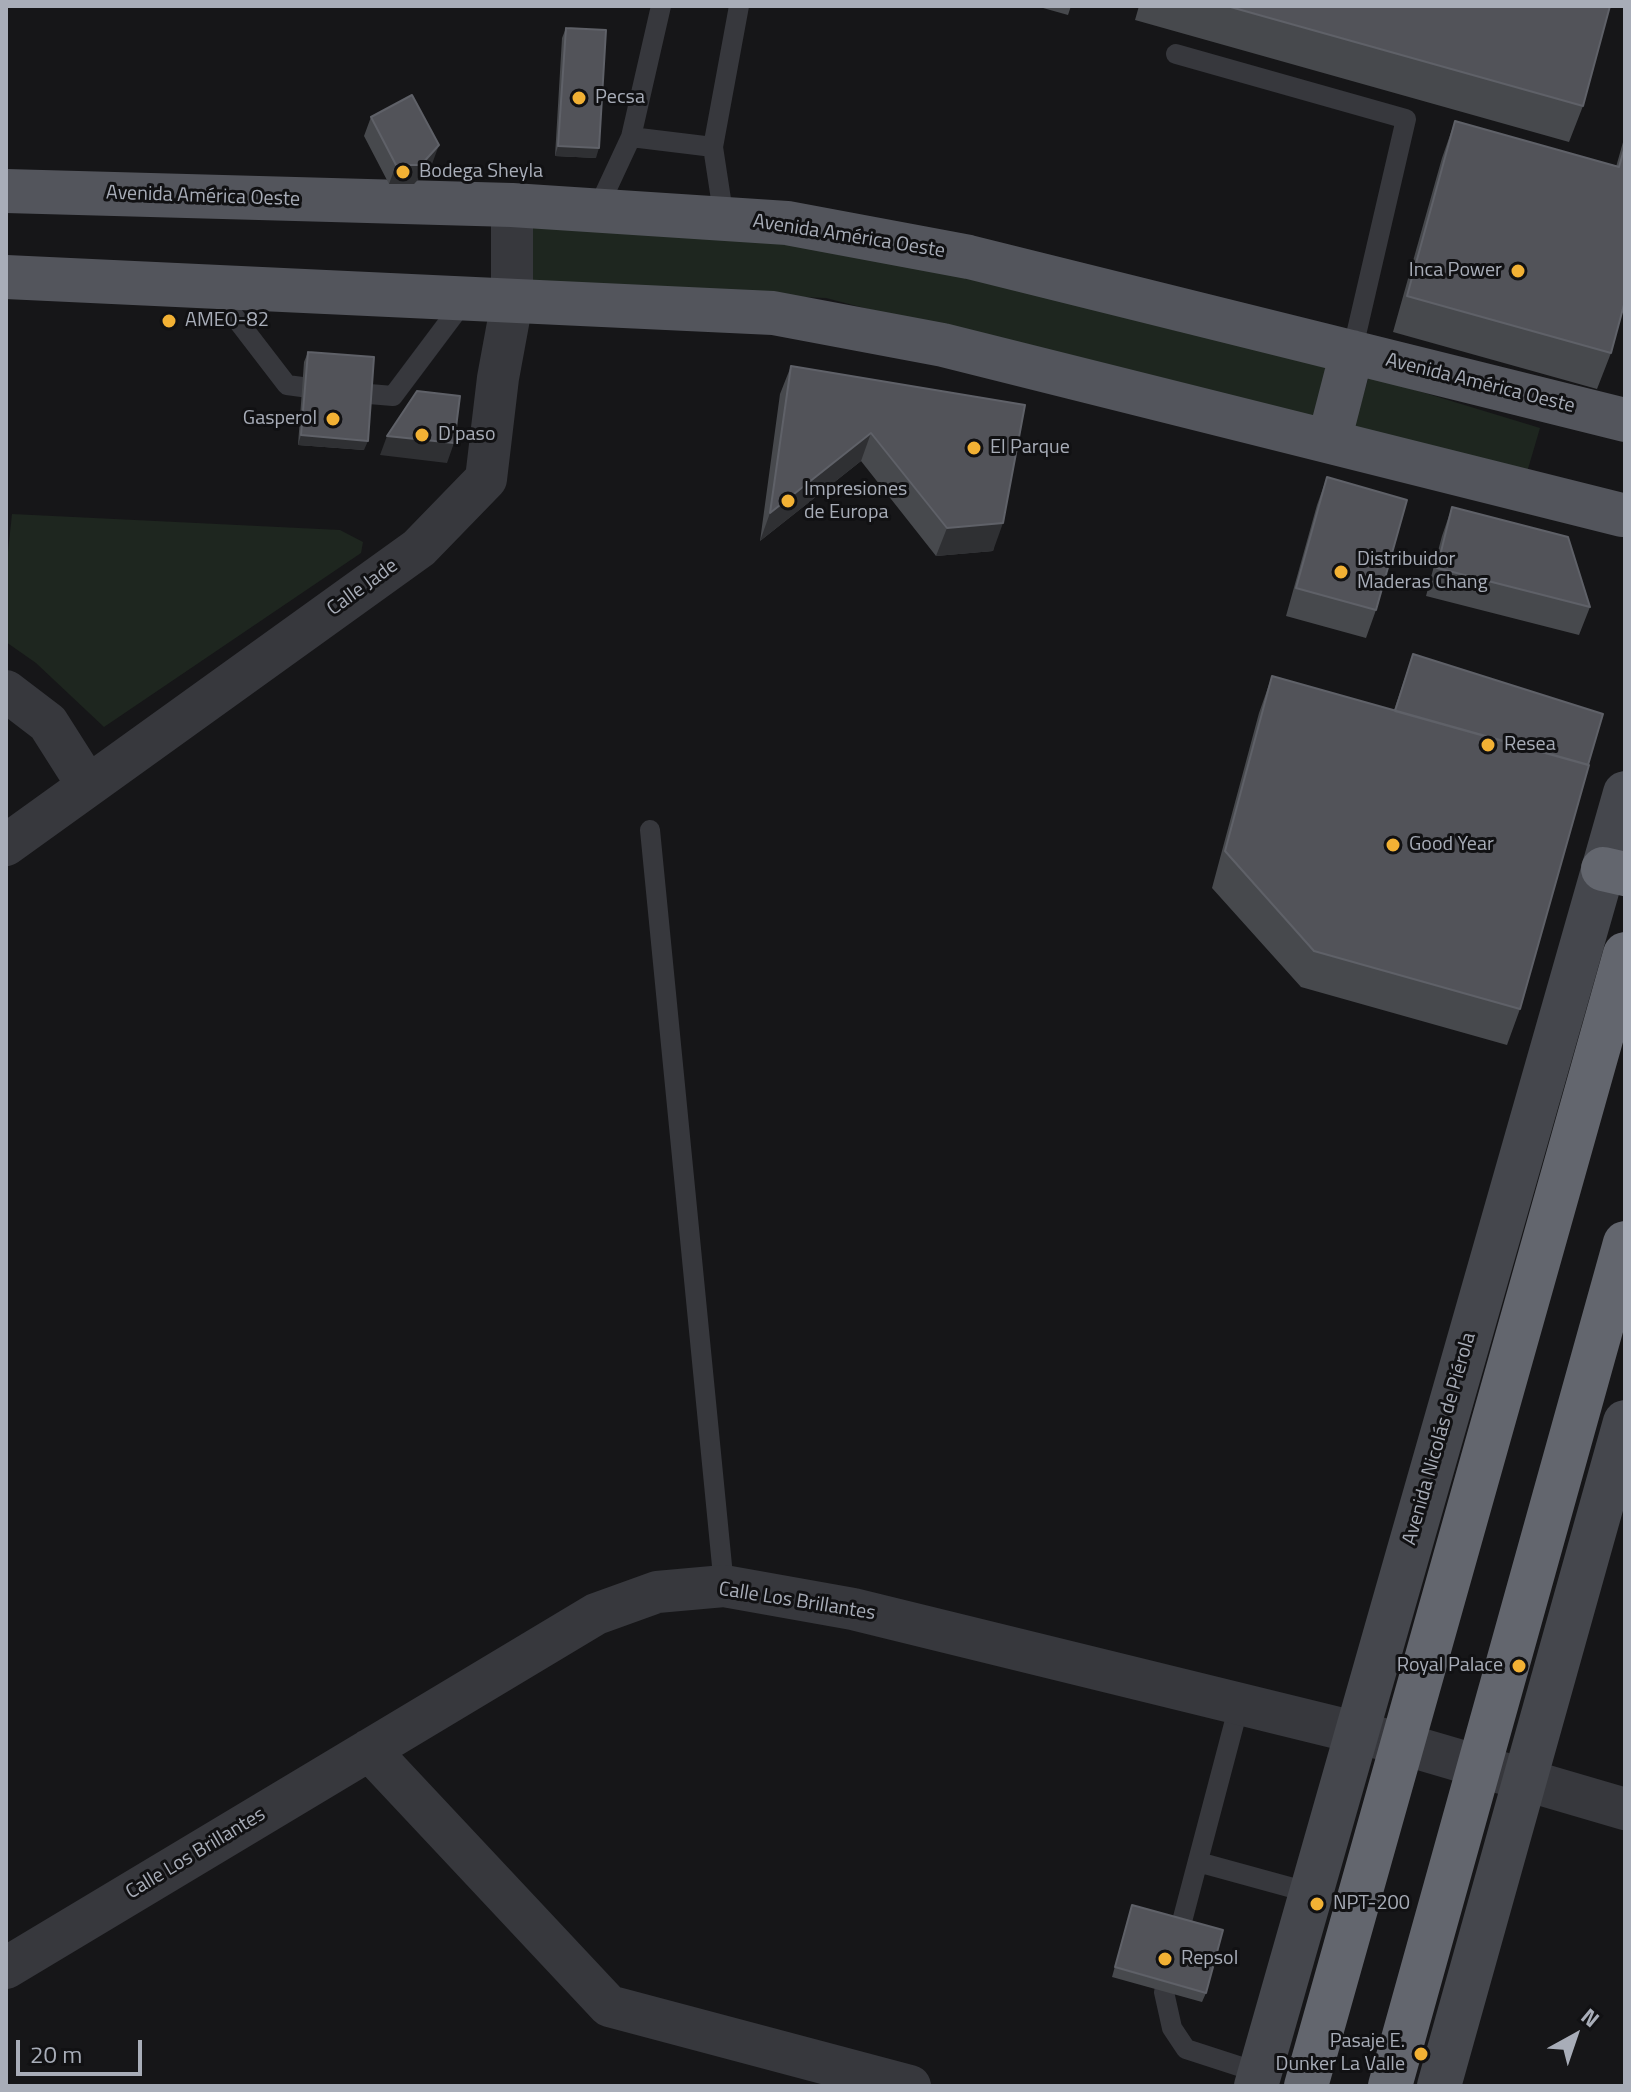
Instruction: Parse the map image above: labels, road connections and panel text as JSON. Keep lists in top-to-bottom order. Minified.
{"streets":{"main road":["Avenida América Oeste"],"street":["Calle Jade","Avenida Nicolás de Piérola","Calle Los Brillantes"]},"crossings":[["Avenida América Oeste","Calle Jade"],["Avenida Nicolás de Piérola","Calle Los Brillantes"]],"places":["Pecsa","Bodega Sheyla","Inca Power","AMEO-82","Gasperol","D'paso","El Parque","Impresiones de Europa","Distribuidor Maderas Chang","Resea","Good Year","Royal Palace","NPT-200","Repsol","Pasaje E. Dunker La Valle"],"scale_bar":"20 m","north":"top right"}
